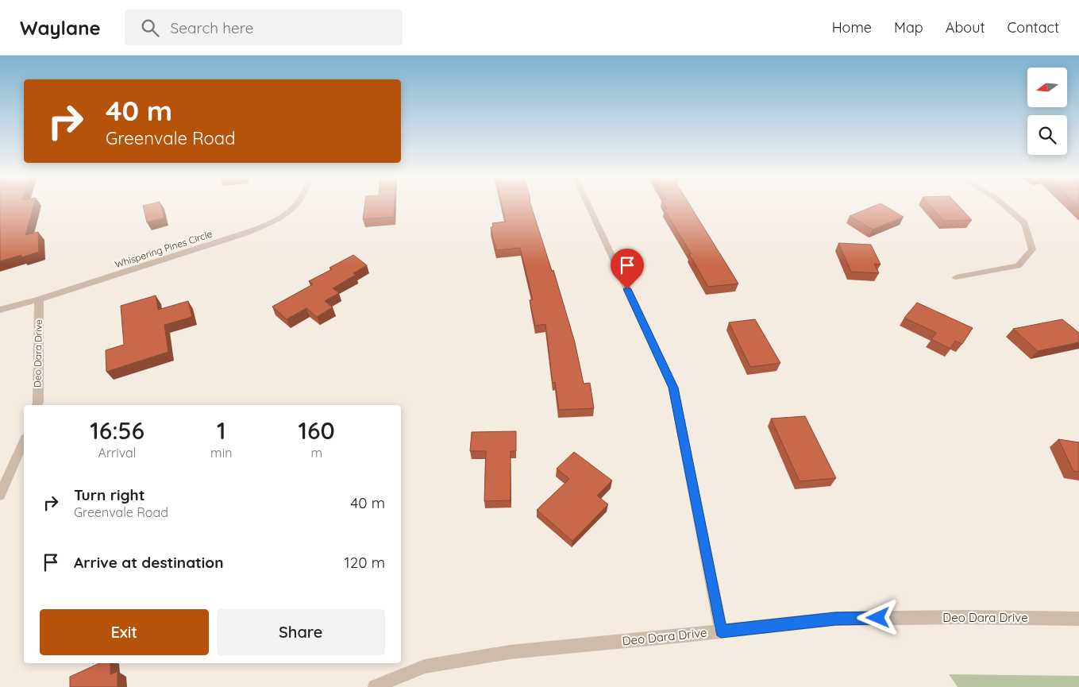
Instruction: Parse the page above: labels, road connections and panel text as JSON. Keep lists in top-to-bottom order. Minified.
{"streets":{"street":["Whispering Pines Circle","Deo Dara Drive"]},"crossings":[["Whispering Pines Circle","Deo Dara Drive"]],"north":"left","page":{"header":"Waylane","search":"Search here","nav":["Home","Map","About","Contact"],"turn":["40 m","Greenvale Road"],"eta":["16:56","Arrival","1","min","160","m"],"list":[{"name":"Turn right","note":"Greenvale Road","value":"40 m"},{"name":"Arrive at destination","value":"120 m"}],"buttons":["Exit","Share"]}}
